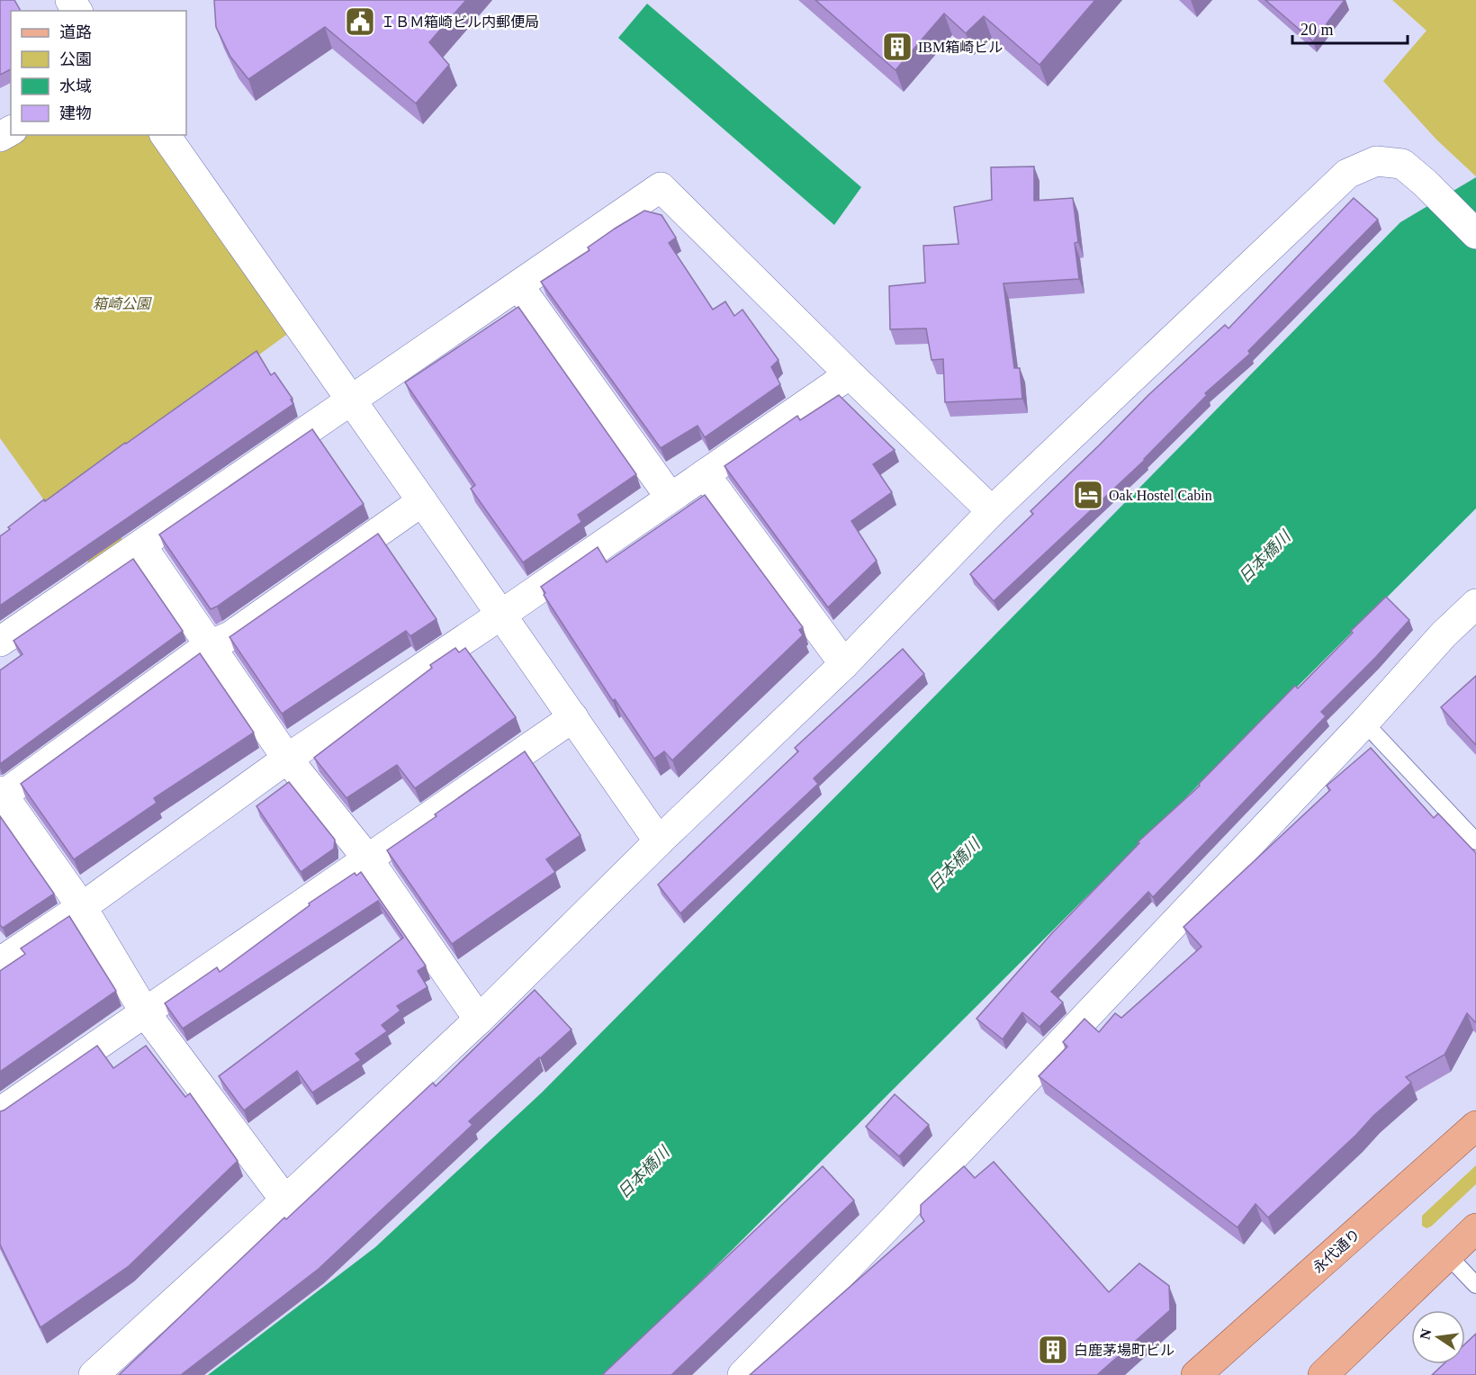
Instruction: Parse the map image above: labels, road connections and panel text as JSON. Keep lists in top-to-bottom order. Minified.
{"streets":{"main road":["永代通り"]},"water":["日本橋川"],"parks":["箱崎公園"],"places":{"public building":["ＩＢＭ箱崎ビル内郵便局"],"building":["IBM箱崎ビル","白鹿茅場町ビル"],"hotel":["Oak Hostel Cabin"]},"legend":["道路","公園","水域","建物"],"scale_bar":"20 m","north":"left"}
